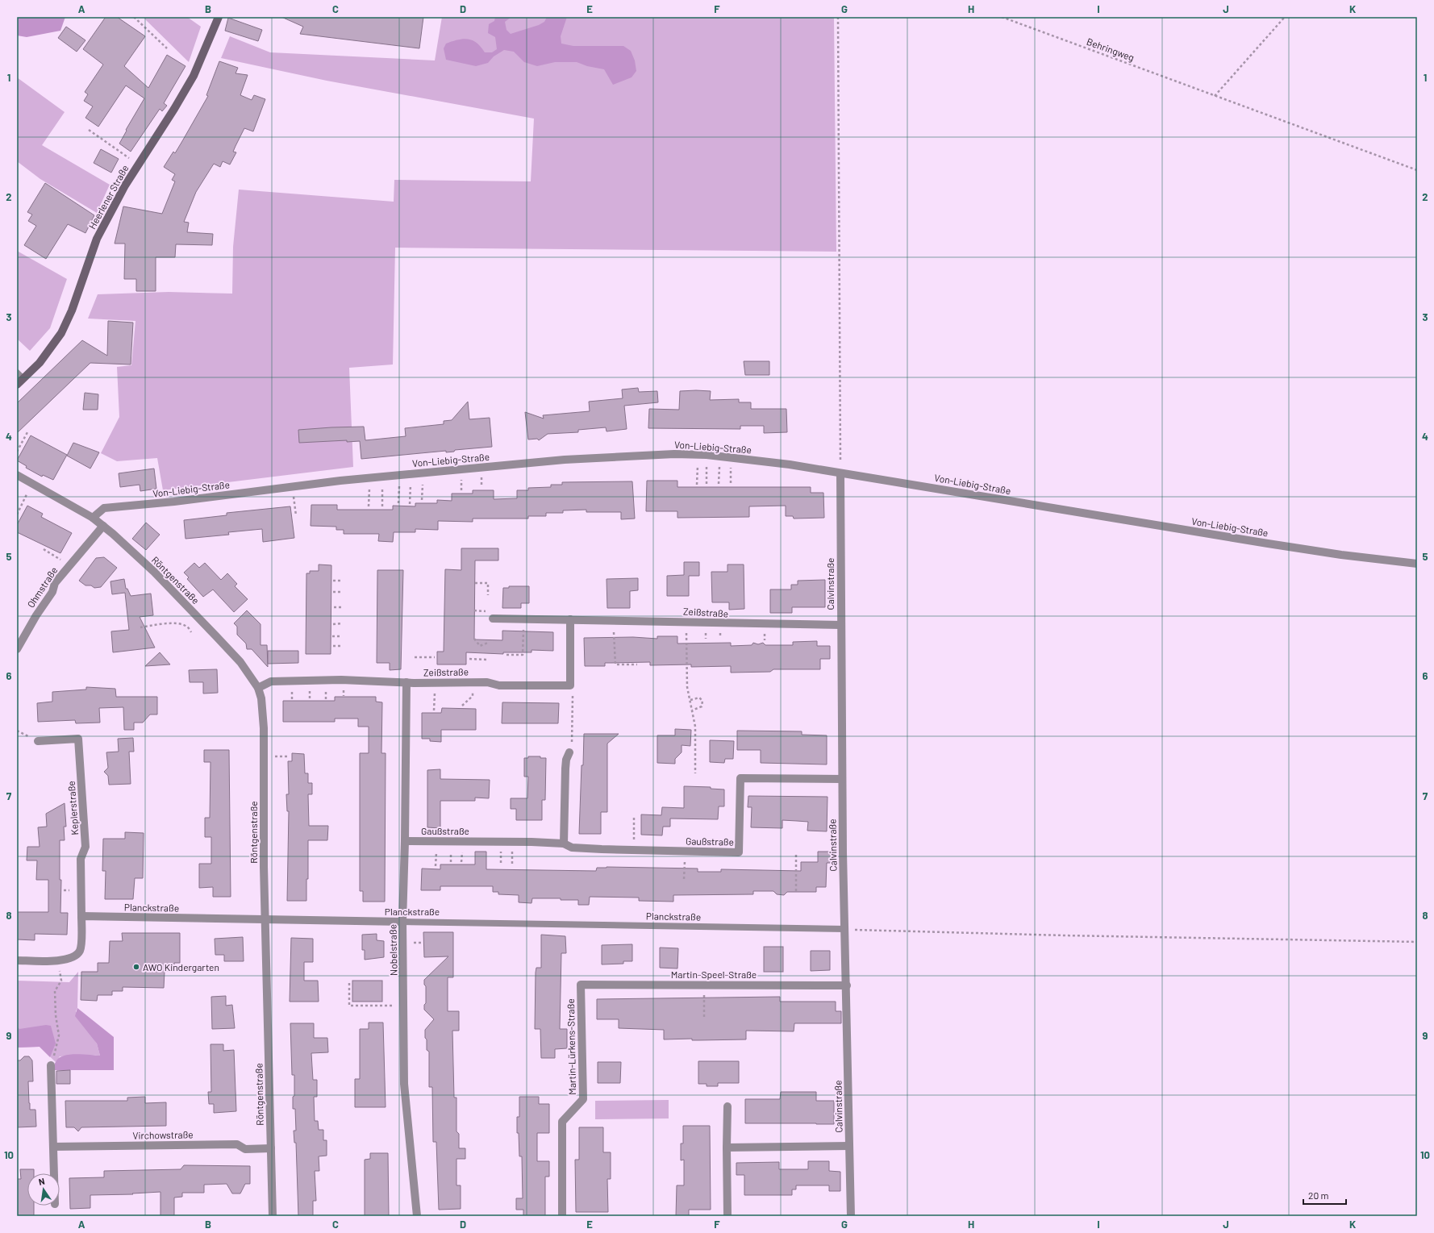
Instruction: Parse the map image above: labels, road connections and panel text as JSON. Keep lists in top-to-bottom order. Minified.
{"streets":{"main road":["Heerlener Straße"],"street":["Von-Liebig-Straße","Röntgenstraße","Calvinstraße","Ohmstraße","Zeißstraße","Keplerstraße","Gaußstraße","Planckstraße","Nobelstraße","Martin-Speel-Straße","Martin-Lürkens-Straße","Virchowstraße"],"path":["Behringweg"]},"crossings":[["Von-Liebig-Straße","Röntgenstraße"],["Von-Liebig-Straße","Calvinstraße"],["Röntgenstraße","Ohmstraße"],["Röntgenstraße","Zeißstraße"],["Röntgenstraße","Planckstraße"],["Röntgenstraße","Virchowstraße"],["Calvinstraße","Zeißstraße"],["Calvinstraße","Gaußstraße"],["Calvinstraße","Planckstraße"],["Calvinstraße","Martin-Speel-Straße"],["Zeißstraße","Nobelstraße"],["Keplerstraße","Planckstraße"],["Gaußstraße","Nobelstraße"],["Planckstraße","Nobelstraße"],["Martin-Speel-Straße","Martin-Lürkens-Straße"]],"places":["AWO Kindergarten"],"scale_bar":"20 m","north":"top","grid":{"columns":["A","B","C","D","E","F","G","H","I","J","K"],"rows":["1","2","3","4","5","6","7","8","9","10"]}}
